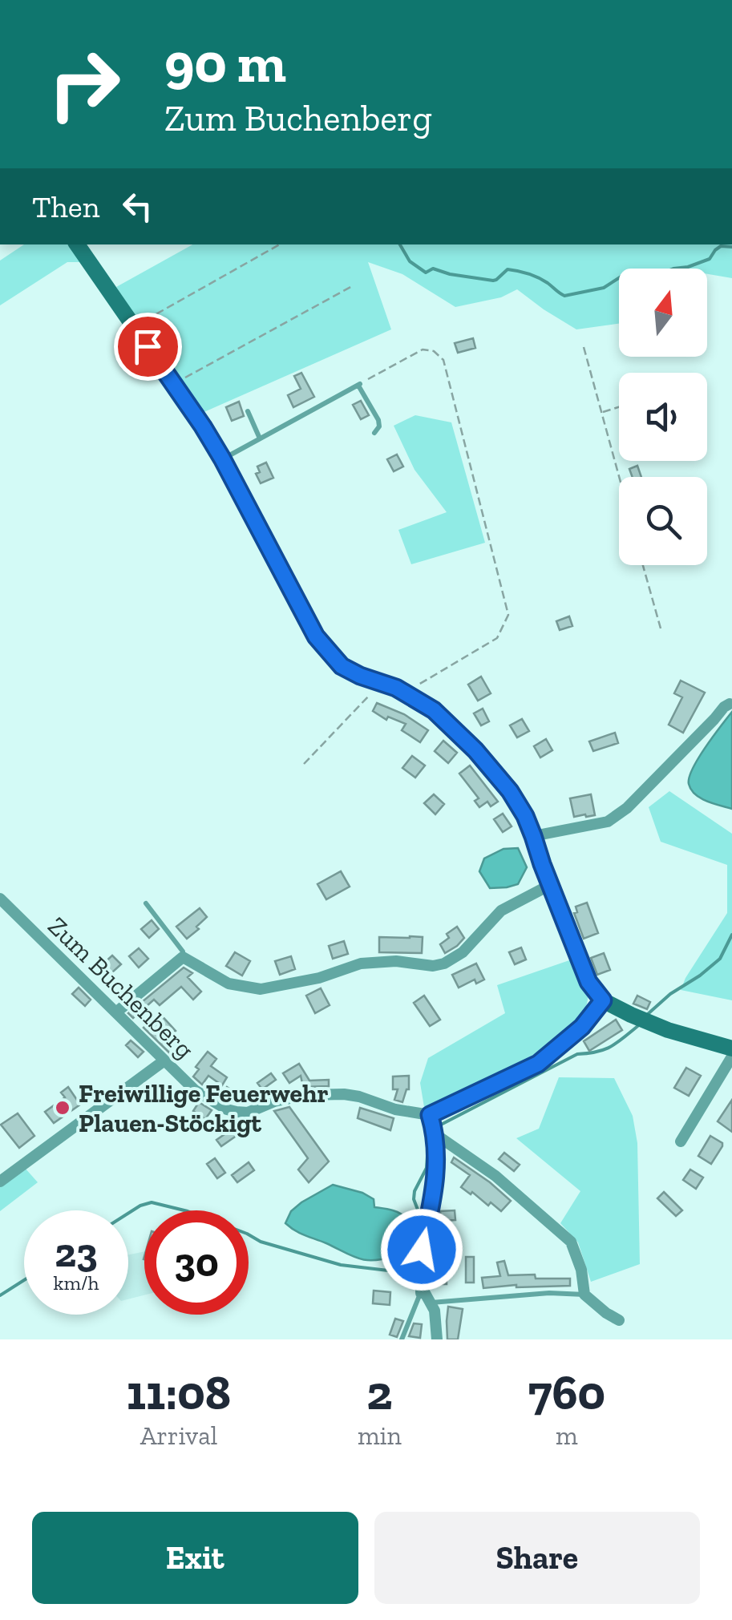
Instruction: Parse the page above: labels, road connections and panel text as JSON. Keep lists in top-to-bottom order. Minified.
{"streets":{"street":["Zum Buchenberg"]},"places":["Freiwillige Feuerwehr Plauen-Stöckigt"],"north":"top","page":{"turn":["90 m","Zum Buchenberg"],"then":"Then","speed":"23 km/h","limit":"30","eta":["11:08","Arrival","2","min","760","m"],"buttons":["Exit","Share"]}}
